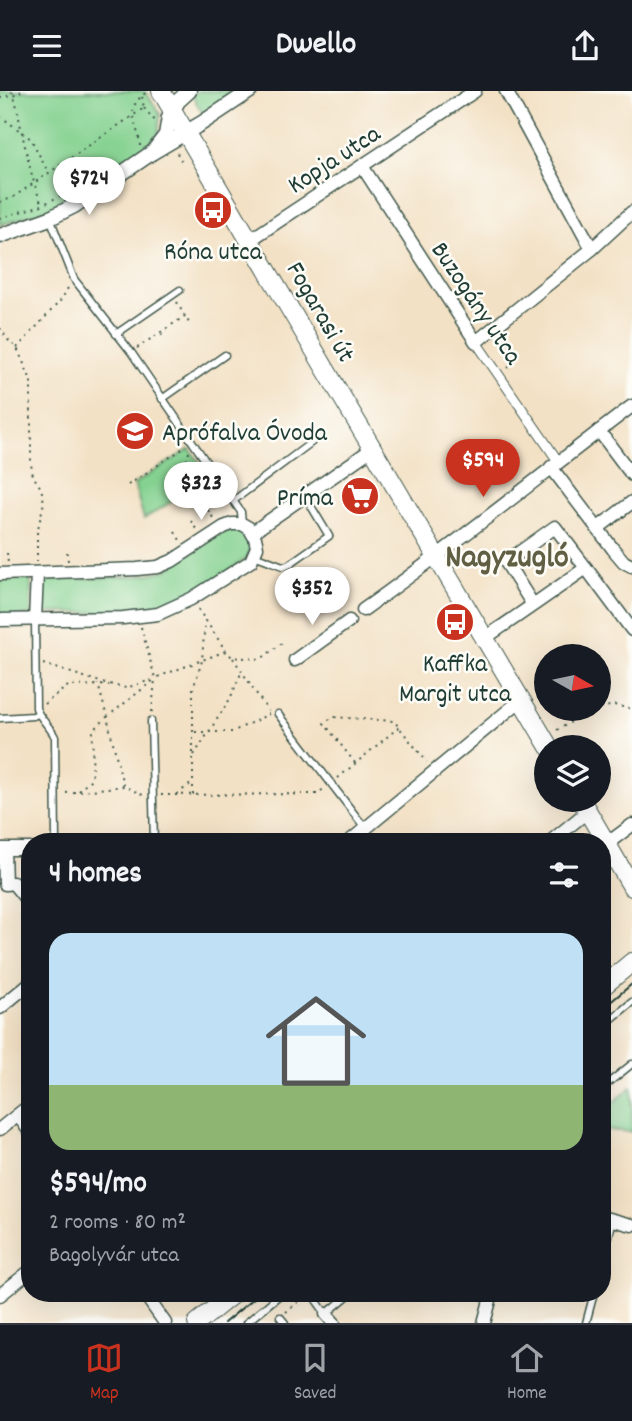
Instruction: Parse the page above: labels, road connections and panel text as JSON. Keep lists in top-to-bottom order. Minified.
{"streets":{"main road":["Fogarasi út"],"street":["Kopja utca","Buzogány utca"]},"crossings":[["Kopja utca","Buzogány utca"],["Kopja utca","Fogarasi út"]],"districts":["Nagyzugló"],"places":{"bus stop":["Róna utca","Kaffka Margit utca"],"school or university":["Aprófalva Óvoda"],"supermarket":["Príma"]},"north":"right","page":{"header":"Dwello","price":["$724","$594","$323","$352"],"heading":"4 homes","list":[{"name":"$594/mo","note":"2 rooms · 80 m² · Bagolyvár utca"}],"tabs":["Map","Saved","Home"]}}
